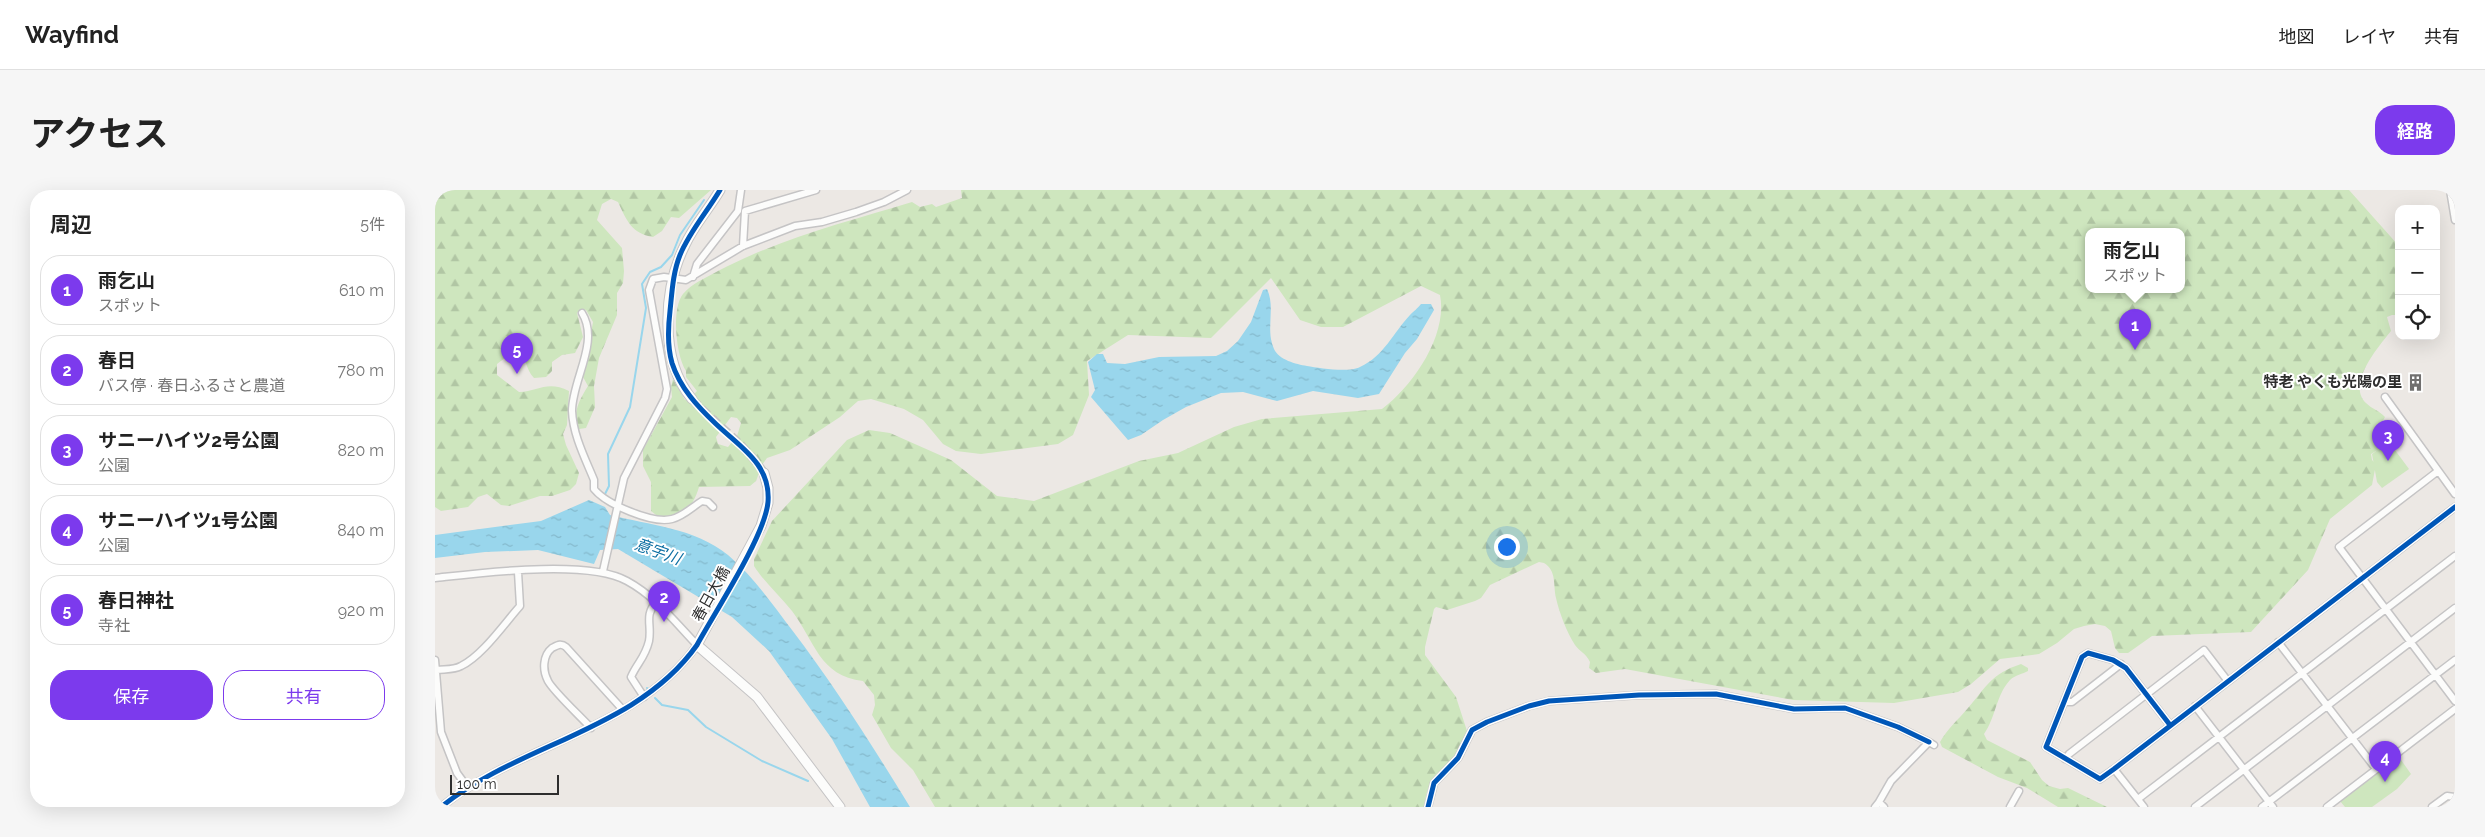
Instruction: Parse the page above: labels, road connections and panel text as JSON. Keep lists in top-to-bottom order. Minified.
{"streets":{"street":["春日大橋"]},"water":["意宇川"],"places":{"building":["特老 やくも光陽の里"]},"scale_bar":"100 m","page":{"header":"Wayfind","nav":["地図","レイヤ","共有"],"title":"アクセス","buttons":["経路",["保存","共有"]],"heading":["周辺","5件"],"map_buttons":["+","−"],"popup":["雨乞山","スポット"],"list":[{"mark":"1","name":"雨乞山","note":"スポット","value":"610 m"},{"mark":"2","name":"春日","note":"バス停 · 春日ふるさと農道","value":"780 m"},{"mark":"3","name":"サニーハイツ2号公園","note":"公園","value":"820 m"},{"mark":"4","name":"サニーハイツ1号公園","note":"公園","value":"840 m"},{"mark":"5","name":"春日神社","note":"寺社","value":"920 m"}],"pins":["1","5","3","2","4"],"scale":"100 m"}}
